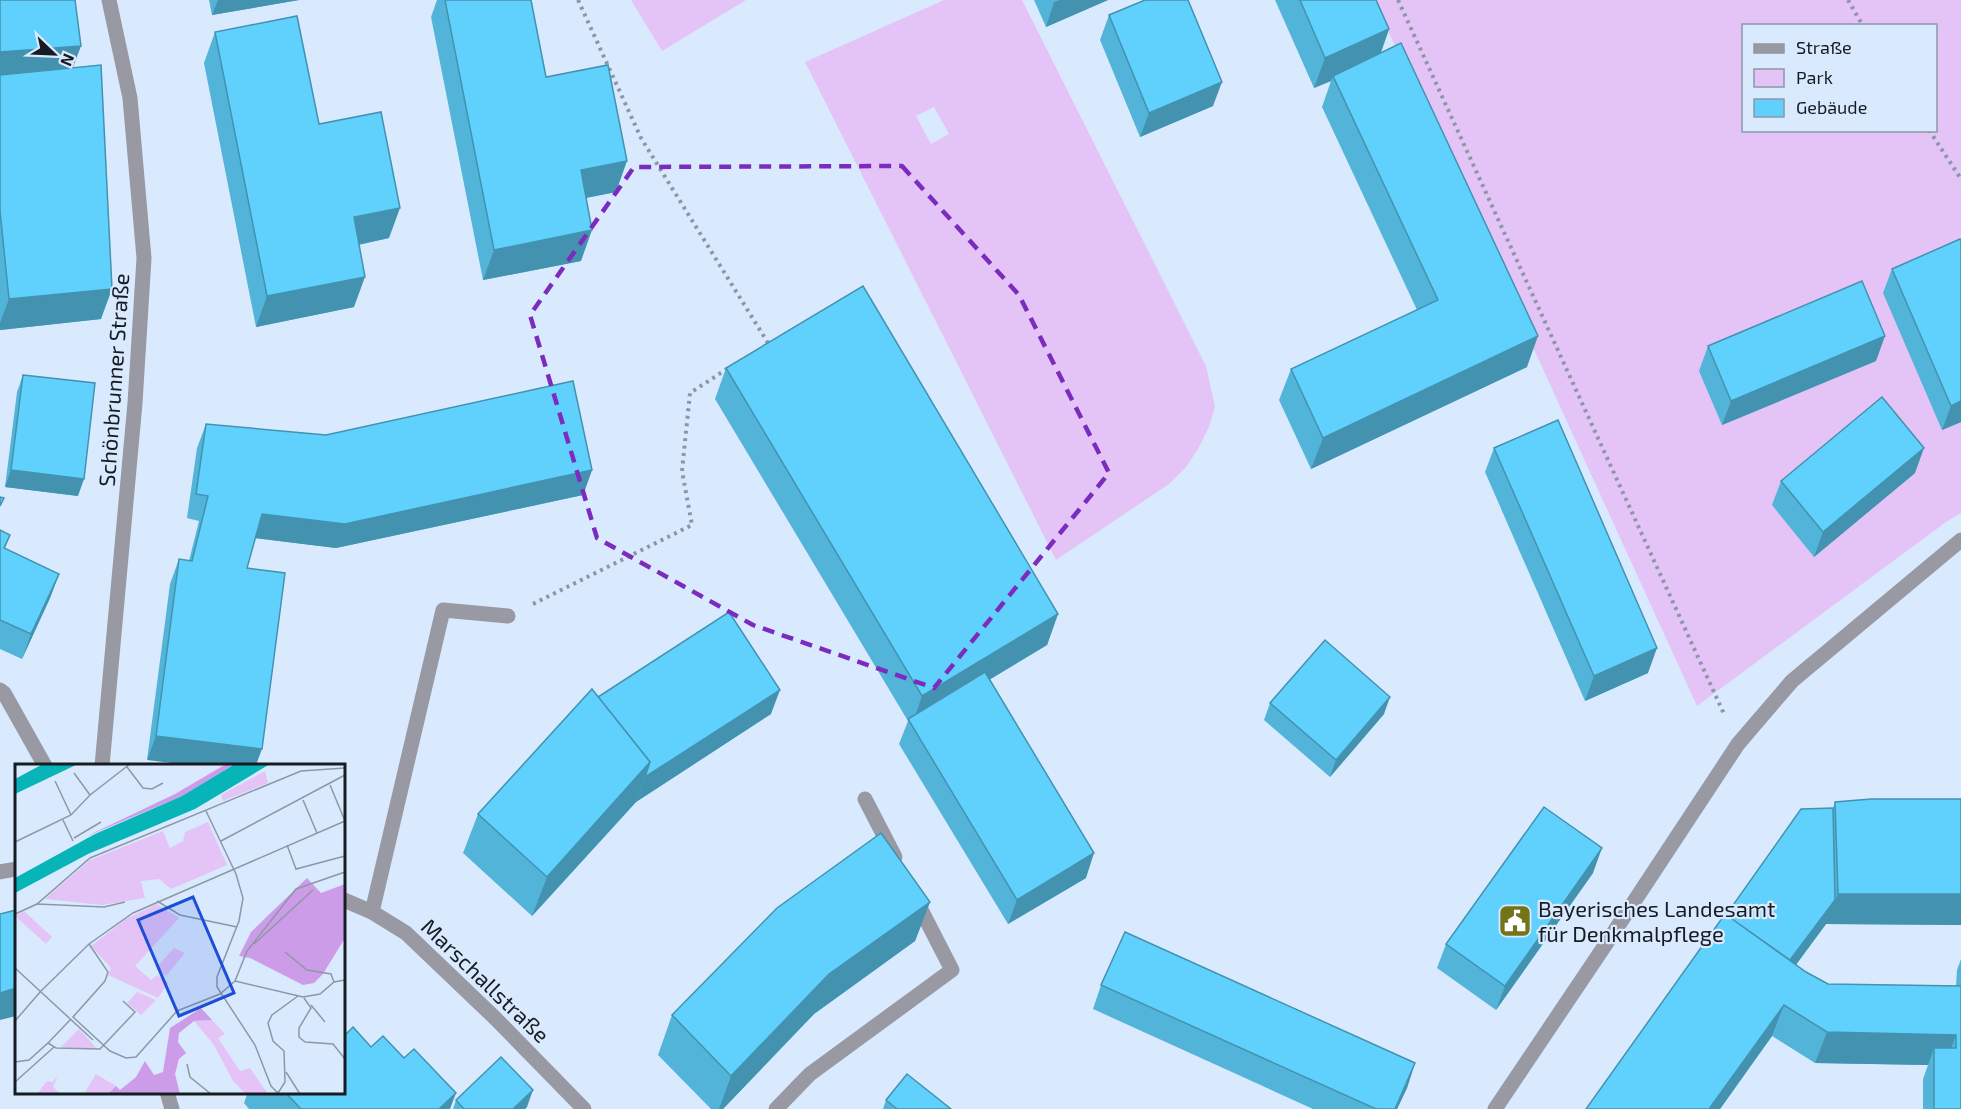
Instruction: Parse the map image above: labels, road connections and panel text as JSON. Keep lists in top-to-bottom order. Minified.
{"streets":{"street":["Schönbrunner Straße","Marschallstraße"]},"places":{"public building":["Bayerisches Landesamt für Denkmalpflege"]},"legend":["Straße","Park","Gebäude"],"north":"bottom right"}
